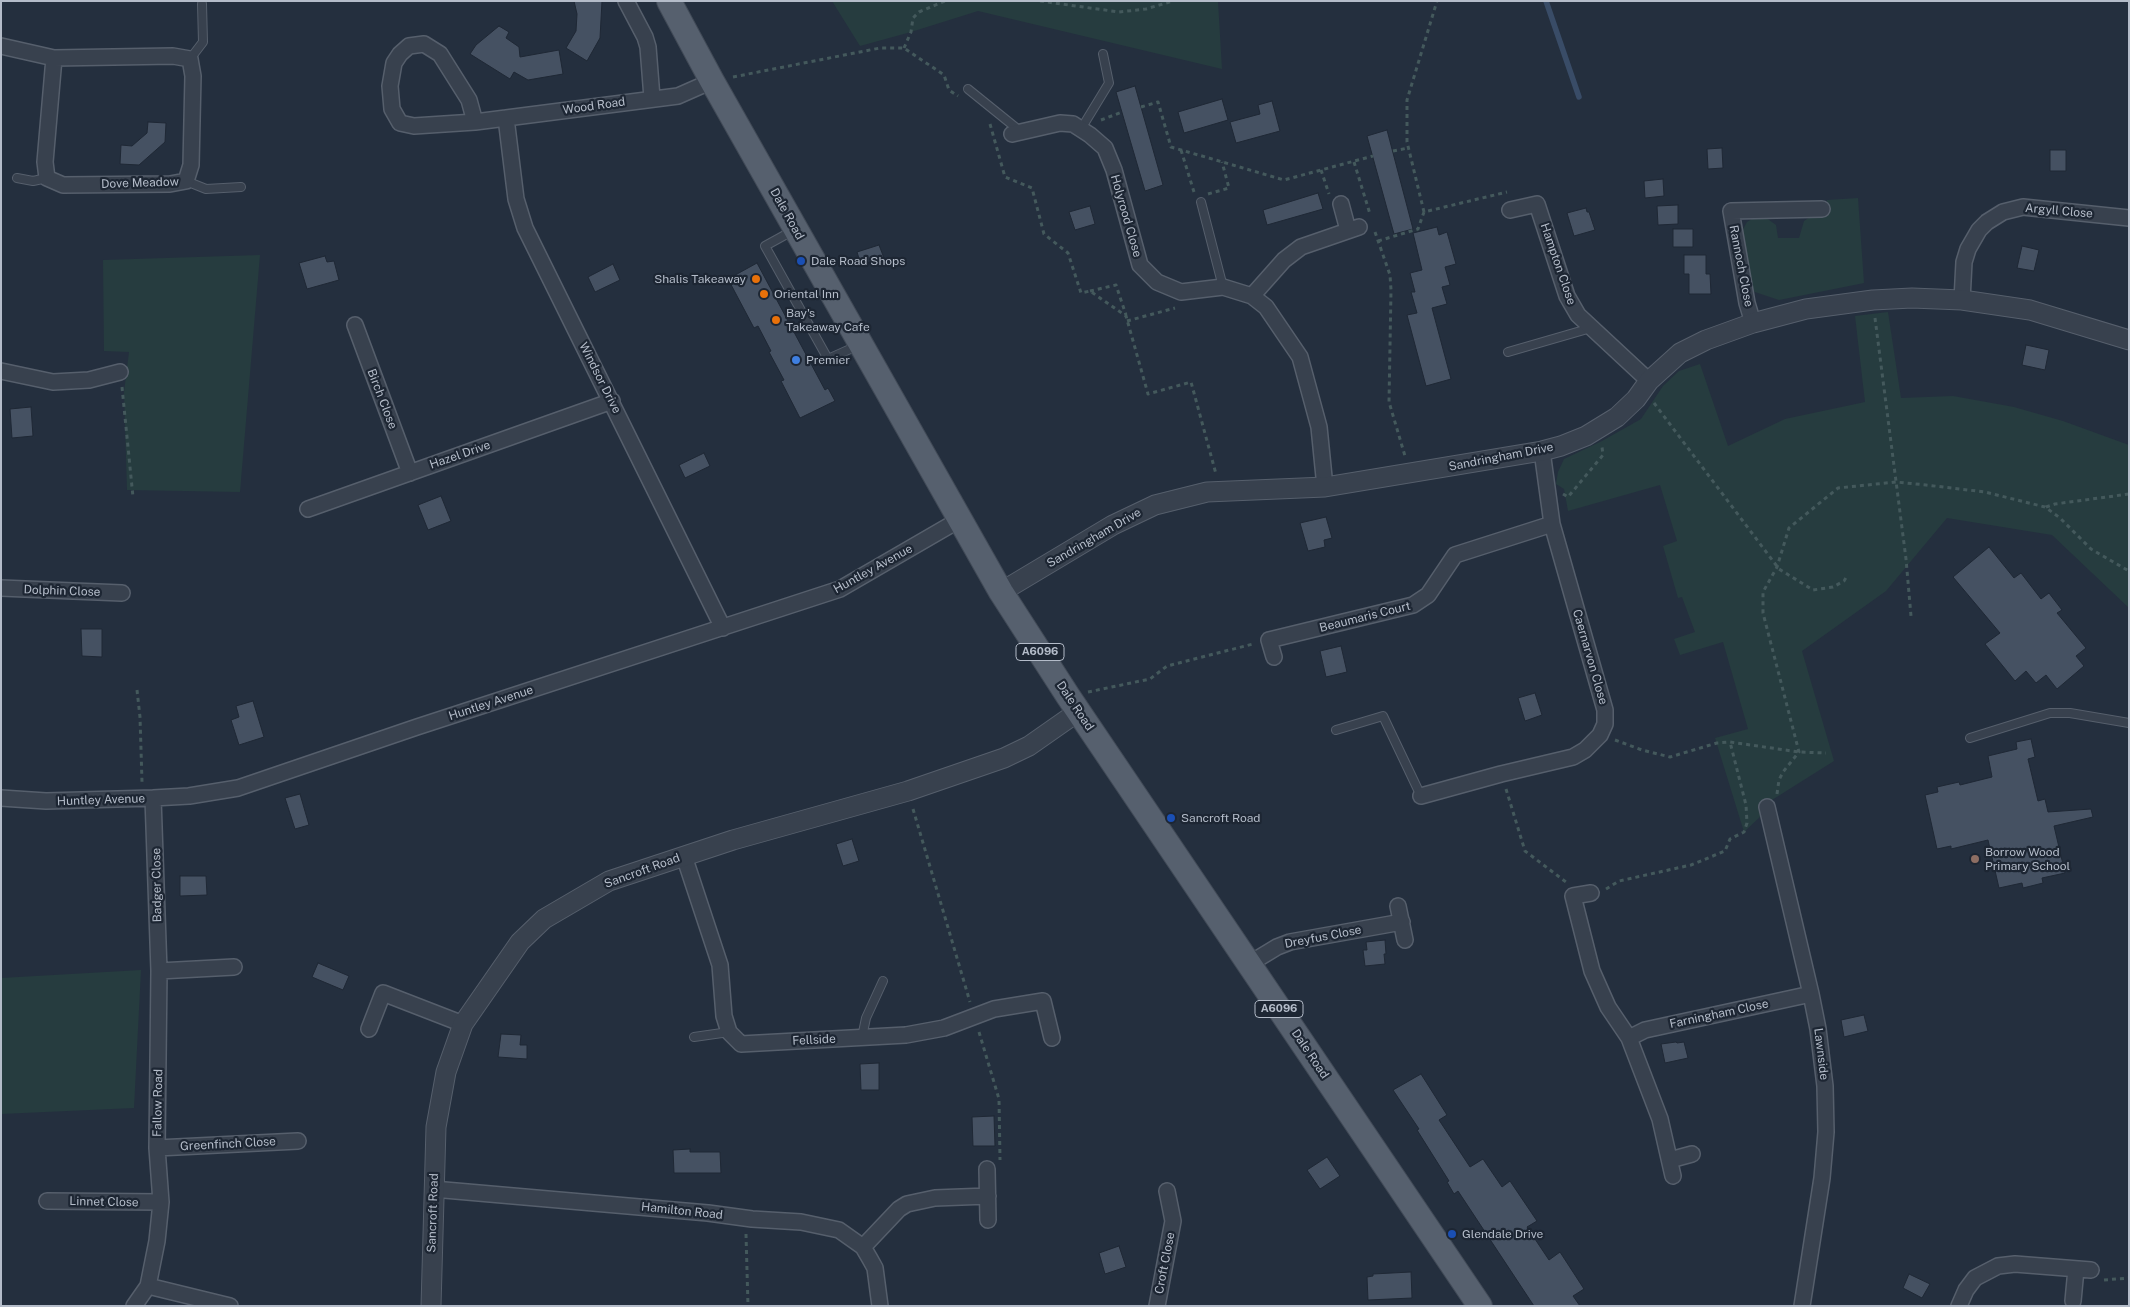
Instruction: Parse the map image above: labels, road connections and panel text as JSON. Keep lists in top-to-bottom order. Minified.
{"streets":{"main road":["Dale Road","A6096"],"street":["Wood Road","Dove Meadow","Argyll Close","Holyrood Close","Hampton Close","Rannoch Close","Windsor Drive","Birch Close","Hazel Drive","Sandringham Drive","Huntley Avenue","Dolphin Close","Beaumaris Court","Caernarvon Close","Sancroft Road","Badger Close","Dreyfus Close","Farningham Close","Fellside","Lawnside","Fallow Road","Greenfinch Close","Linnet Close","Hamilton Road","Croft Close"]},"crossings":[["Wood Road","Dale Road"],["Wood Road","Windsor Drive"],["Argyll Close","Sandringham Drive"],["Dale Road","Sandringham Drive"],["Dale Road","Huntley Avenue"],["Dale Road","Sancroft Road"],["Dale Road","Dreyfus Close"],["Holyrood Close","Sandringham Drive"],["Hampton Close","Sandringham Drive"],["Rannoch Close","Sandringham Drive"],["Windsor Drive","Hazel Drive"],["Windsor Drive","Huntley Avenue"],["Birch Close","Hazel Drive"],["Sandringham Drive","Caernarvon Close"],["Huntley Avenue","Badger Close"],["Beaumaris Court","Caernarvon Close"],["Sancroft Road","Hamilton Road"],["Badger Close","Fallow Road"],["Farningham Close","Lawnside"],["Fallow Road","Greenfinch Close"],["Fallow Road","Linnet Close"]],"places":["Dale Road Shops","Shalis Takeaway","Oriental Inn","Bay's Takeaway Cafe","Premier","Sancroft Road","Borrow Wood Primary School","Glendale Drive"]}
